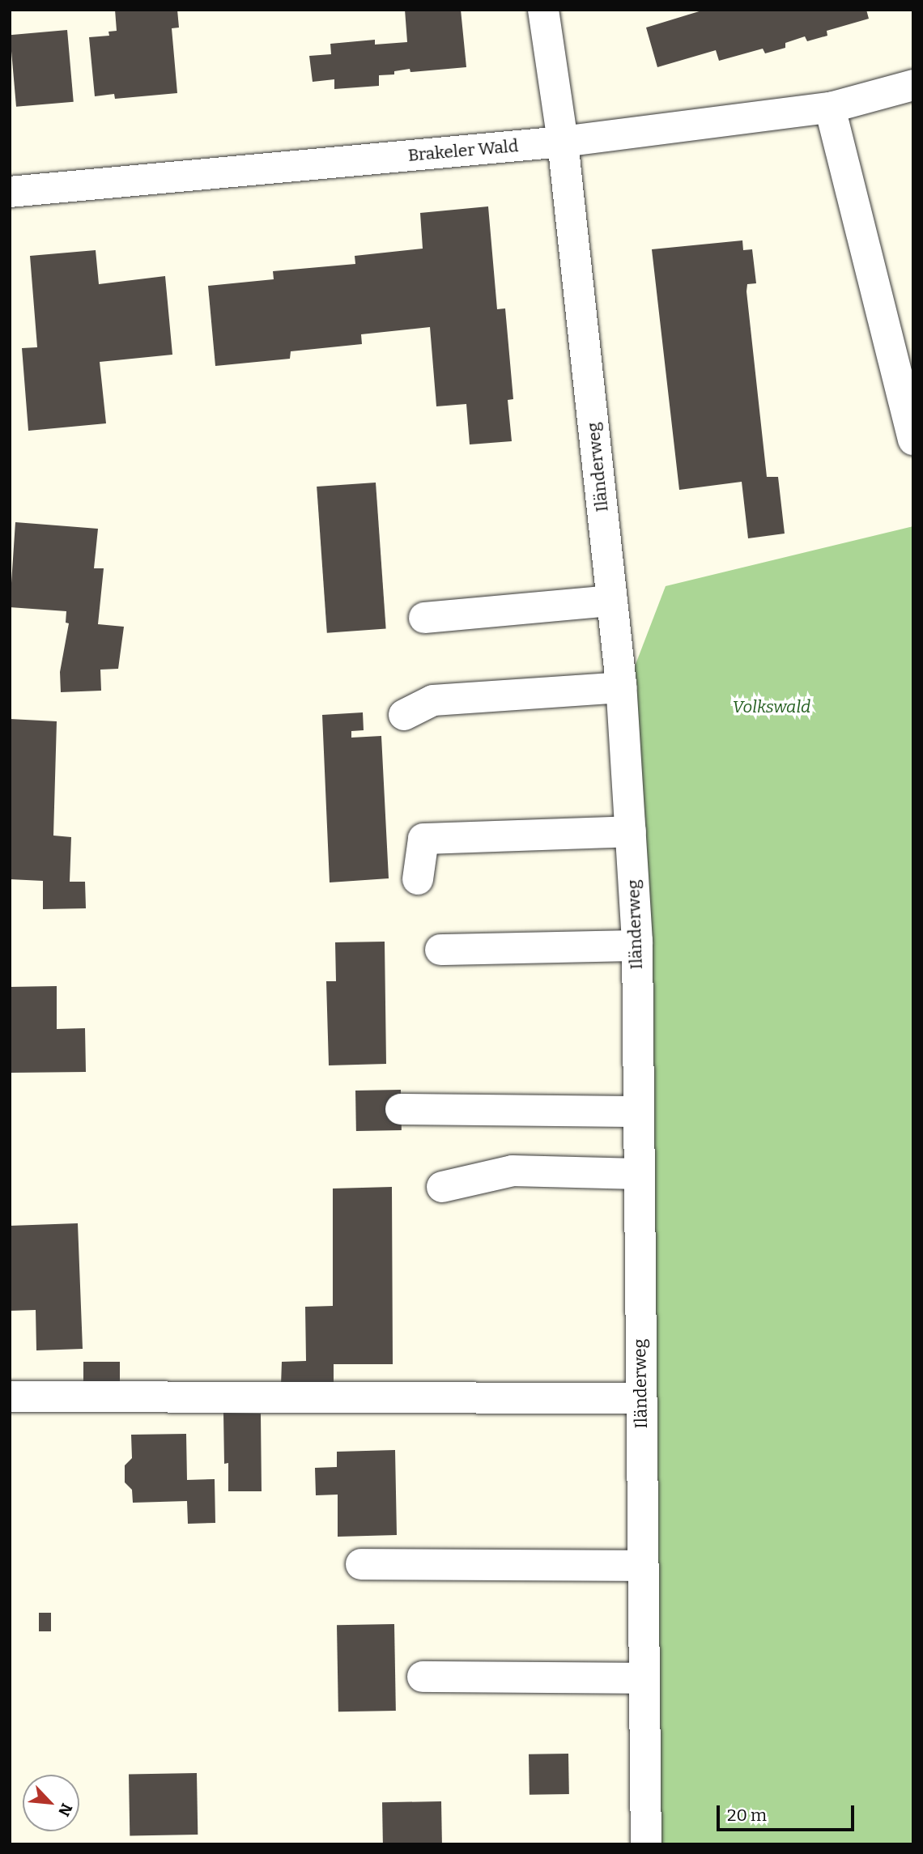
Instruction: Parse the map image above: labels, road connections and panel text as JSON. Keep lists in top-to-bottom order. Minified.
{"streets":{"street":["Brakeler Wald","Iländerweg"]},"crossings":[["Brakeler Wald","Iländerweg"]],"parks":["Volkswald"],"scale_bar":"20 m","north":"bottom right"}
